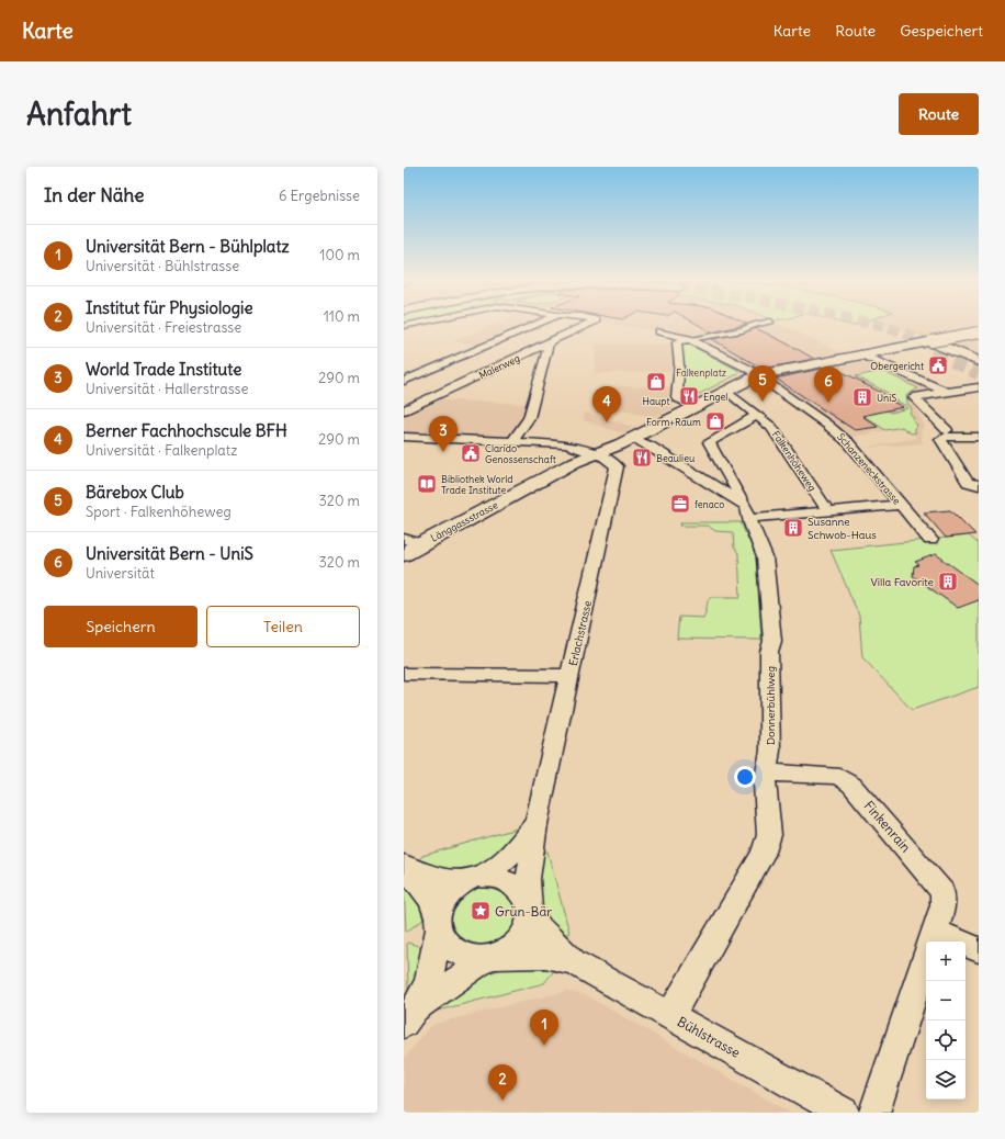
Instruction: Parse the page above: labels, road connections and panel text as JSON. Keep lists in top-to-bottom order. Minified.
{"streets":{"main road":["Länggassstrasse"],"street":["Malerweg","Falkenhöheweg","Schanzeneckstrasse","Erlachstrasse","Donnerbühlweg","Finkenrain","Bühlstrasse"]},"crossings":[["Länggassstrasse","Erlachstrasse"],["Erlachstrasse","Bühlstrasse"],["Donnerbühlweg","Finkenrain"],["Donnerbühlweg","Bühlstrasse"]],"parks":["Falkenplatz"],"places":{"public building":["Obergericht","Clarido Genossenschaft"],"shop":["Haupt","Form+Raum"],"restaurant":["Engel","Beaulieu"],"building":["UniS","Susanne Schwob-Haus","Villa Favorite"],"library":["Bibliothek World Trade Institute"],"office":["fenaco"],"place":["Grün-Bär"]},"page":{"header":"Karte","nav":["Karte","Route","Gespeichert"],"buttons":["Route",["Speichern","Teilen"]],"title":"Anfahrt","heading":["In der Nähe","6 Ergebnisse"],"list":[{"mark":"1","name":"Universität Bern - Bühlplatz","note":"Universität · Bühlstrasse","value":"100 m"},{"mark":"2","name":"Institut für Physiologie","note":"Universität · Freiestrasse","value":"110 m"},{"mark":"3","name":"World Trade Institute","note":"Universität · Hallerstrasse","value":"290 m"},{"mark":"4","name":"Berner Fachhochscule BFH","note":"Universität · Falkenplatz","value":"290 m"},{"mark":"5","name":"Bärebox Club","note":"Sport · Falkenhöheweg","value":"320 m"},{"mark":"6","name":"Universität Bern - UniS","note":"Universität","value":"320 m"}],"pins":["5","6","4","3","1","2"],"map_buttons":["+","−"]}}
